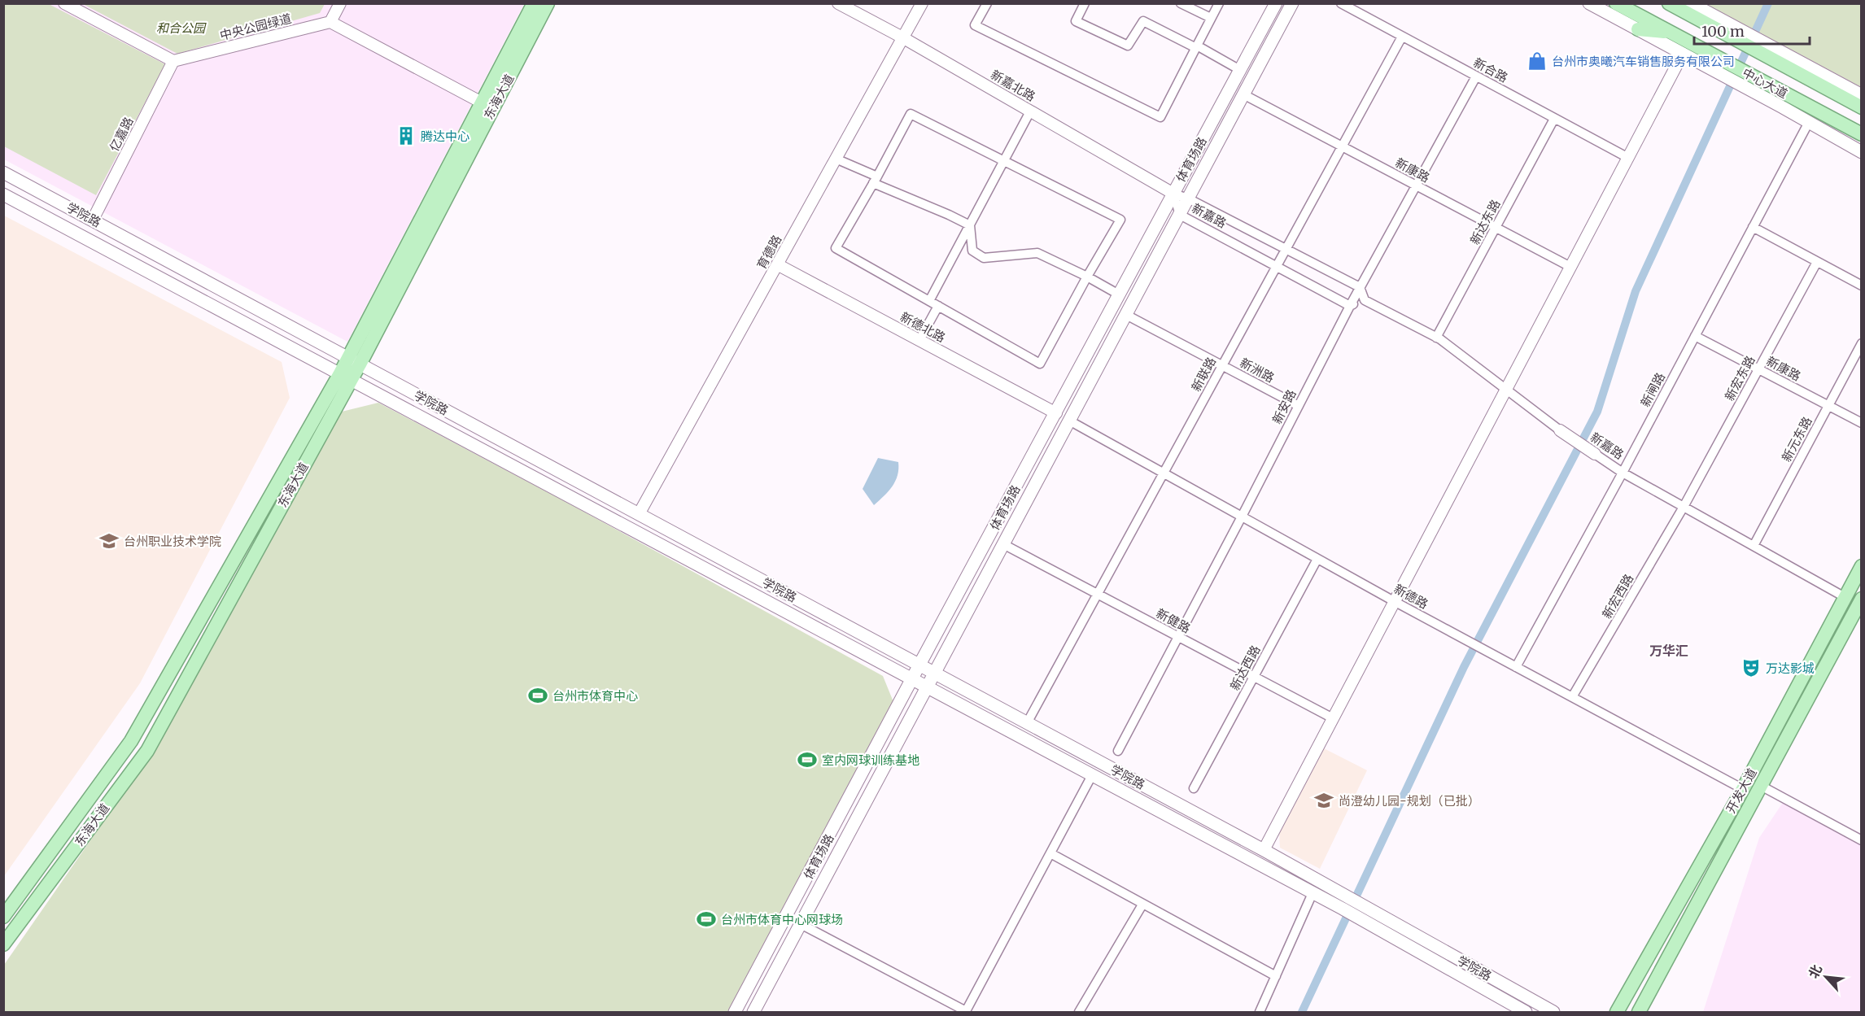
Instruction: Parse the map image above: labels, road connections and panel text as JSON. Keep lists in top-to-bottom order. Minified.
{"streets":{"main road":["中心大道","东海大道","体育场路","学院路","开发大道"],"street":["中央公园绿道","新合路","新嘉北路","亿嘉路","新康路","新嘉路","新达东路","育德路","新德北路","新洲路","新联路","新宏东路","新闸路","新安路","新元东路","新德路","新宏西路","新健路","新达西路"]},"crossings":[["中央公园绿道","亿嘉路"],["新合路","新达东路"],["新合路","新联路"],["新合路","新安路"],["新嘉北路","体育场路"],["新嘉北路","新嘉路"],["新嘉北路","育德路"],["东海大道","学院路"],["亿嘉路","学院路"],["体育场路","学院路"],["体育场路","新嘉路"],["体育场路","新德北路"],["新康路","新达东路"],["新康路","新联路"],["新康路","新宏东路"],["新康路","新闸路"],["新康路","新安路"],["新康路","新元东路"],["学院路","育德路"],["学院路","新联路"],["新嘉路","新达东路"],["新嘉路","新联路"],["新嘉路","新宏东路"],["新嘉路","新闸路"],["新嘉路","新安路"],["新嘉路","新元东路"],["新嘉路","新宏西路"],["新嘉路","开发大道"],["育德路","新德北路"],["新洲路","新联路"],["新洲路","新安路"],["新联路","新德路"],["新联路","新健路"],["新宏东路","新宏西路"],["新闸路","新德路"],["新安路","新德路"],["新安路","新健路"],["新德路","新宏西路"],["新德路","新达西路"],["新德路","开发大道"],["新健路","新达西路"]],"districts":["万华汇"],"parks":["和合公园"],"places":{"shop":["台州市奥曦汽车销售服务有限公司"],"building":["腾达中心"],"school or university":["台州职业技术学院","尚澄幼儿园-规划（已批）"],"theatre":["万达影城"],"sports":["台州市体育中心","室内网球训练基地","台州市体育中心网球场"]},"scale_bar":"100 m","north":"top left"}
